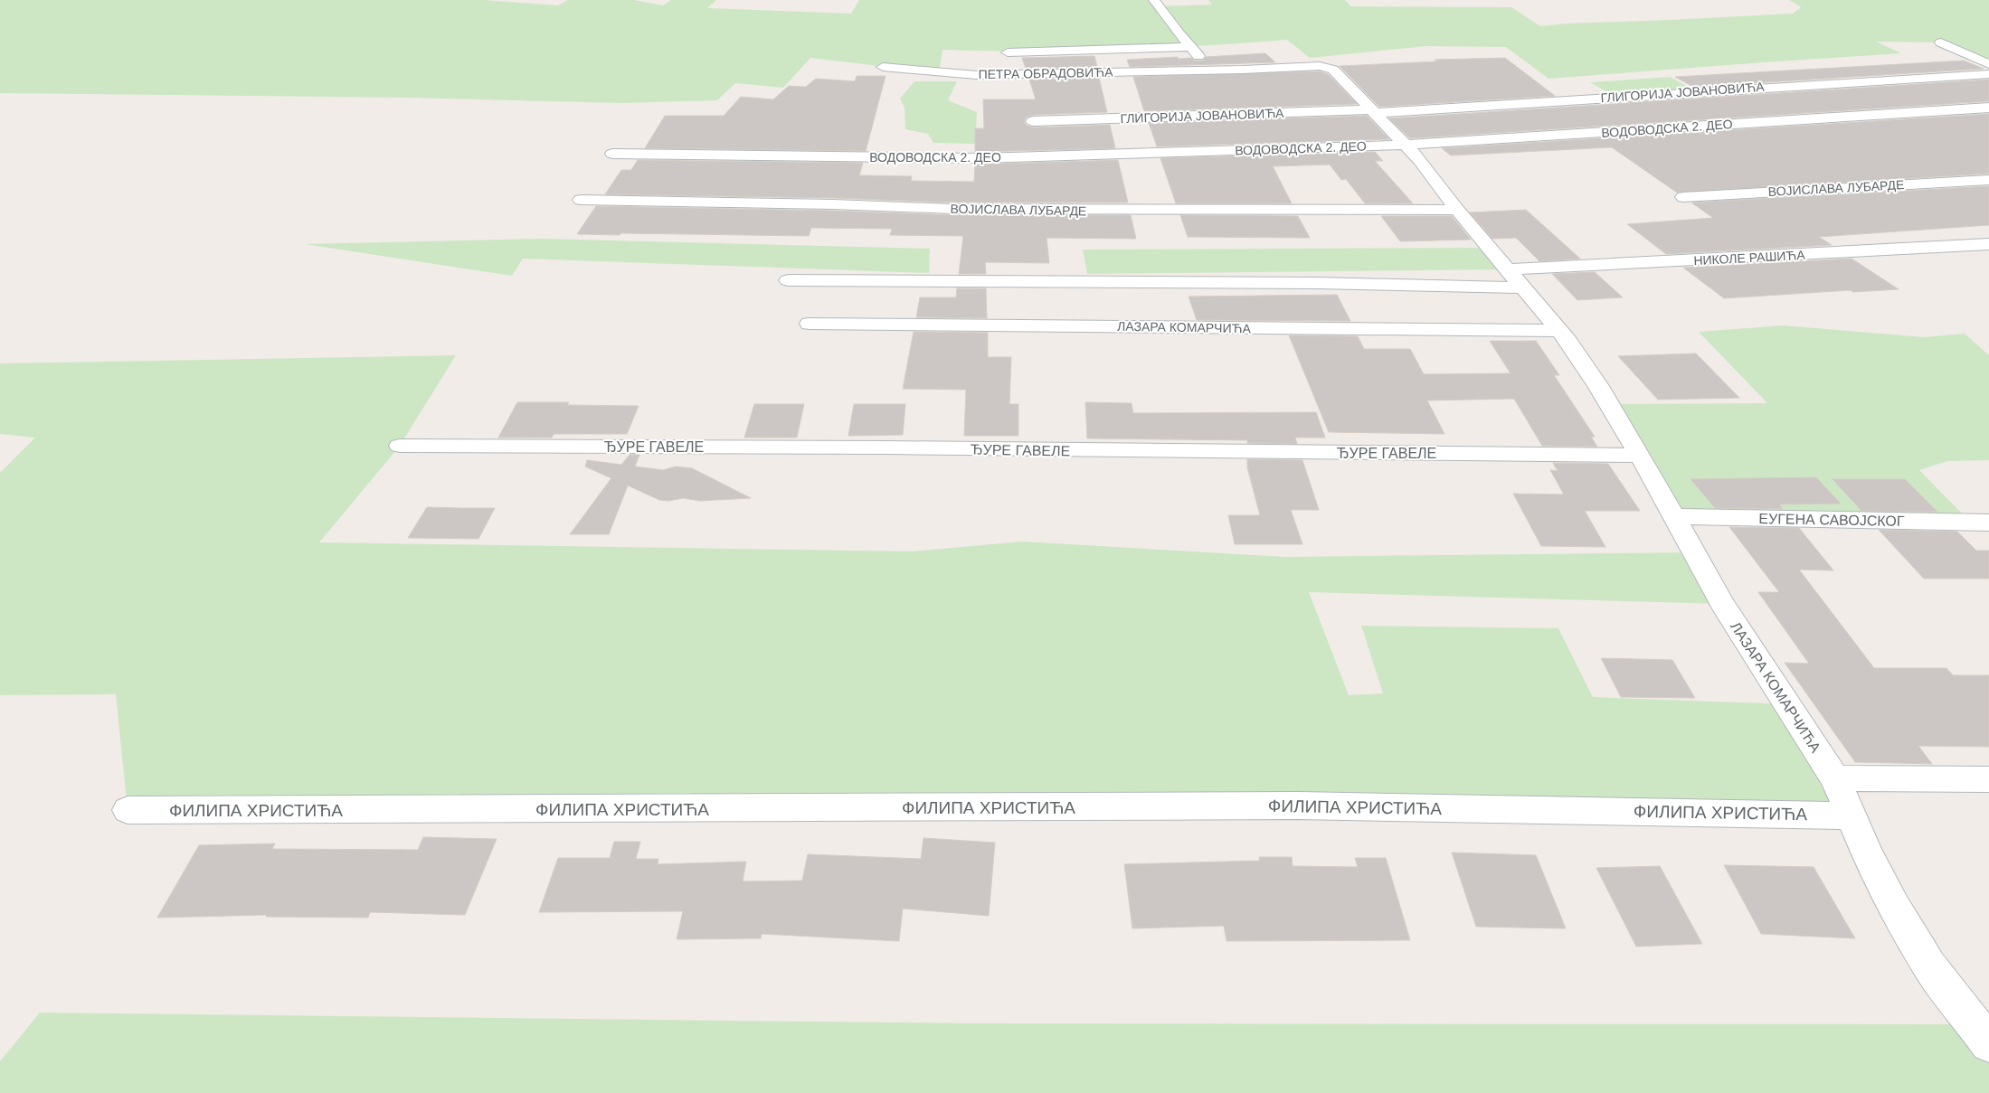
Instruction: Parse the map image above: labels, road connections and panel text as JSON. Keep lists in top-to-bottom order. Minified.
{"streets":{"street":["ПЕТРА ОБРАДОВИЋА","ГЛИГОРИЈА ЈОВАНОВИЋА","ВОДОВОДСКА 2. ДЕО","ВОЈИСЛАВА ЛУБАРДЕ","НИКОЛЕ РАШИЋА","ЛАЗАРА КОМАРЧИЋА","ЂУРЕ ГАВЕЛЕ","ЕУГЕНА САВОЈСКОГ","ФИЛИПА ХРИСТИЋА"]},"crossings":[["ПЕТРА ОБРАДОВИЋА","ЛАЗАРА КОМАРЧИЋА"],["ГЛИГОРИЈА ЈОВАНОВИЋА","ЛАЗАРА КОМАРЧИЋА"],["ВОДОВОДСКА 2. ДЕО","ЛАЗАРА КОМАРЧИЋА"],["ВОЈИСЛАВА ЛУБАРДЕ","ЛАЗАРА КОМАРЧИЋА"],["НИКОЛЕ РАШИЋА","ЛАЗАРА КОМАРЧИЋА"],["ЛАЗАРА КОМАРЧИЋА","ЂУРЕ ГАВЕЛЕ"],["ЛАЗАРА КОМАРЧИЋА","ЕУГЕНА САВОЈСКОГ"],["ЛАЗАРА КОМАРЧИЋА","ФИЛИПА ХРИСТИЋА"]]}
